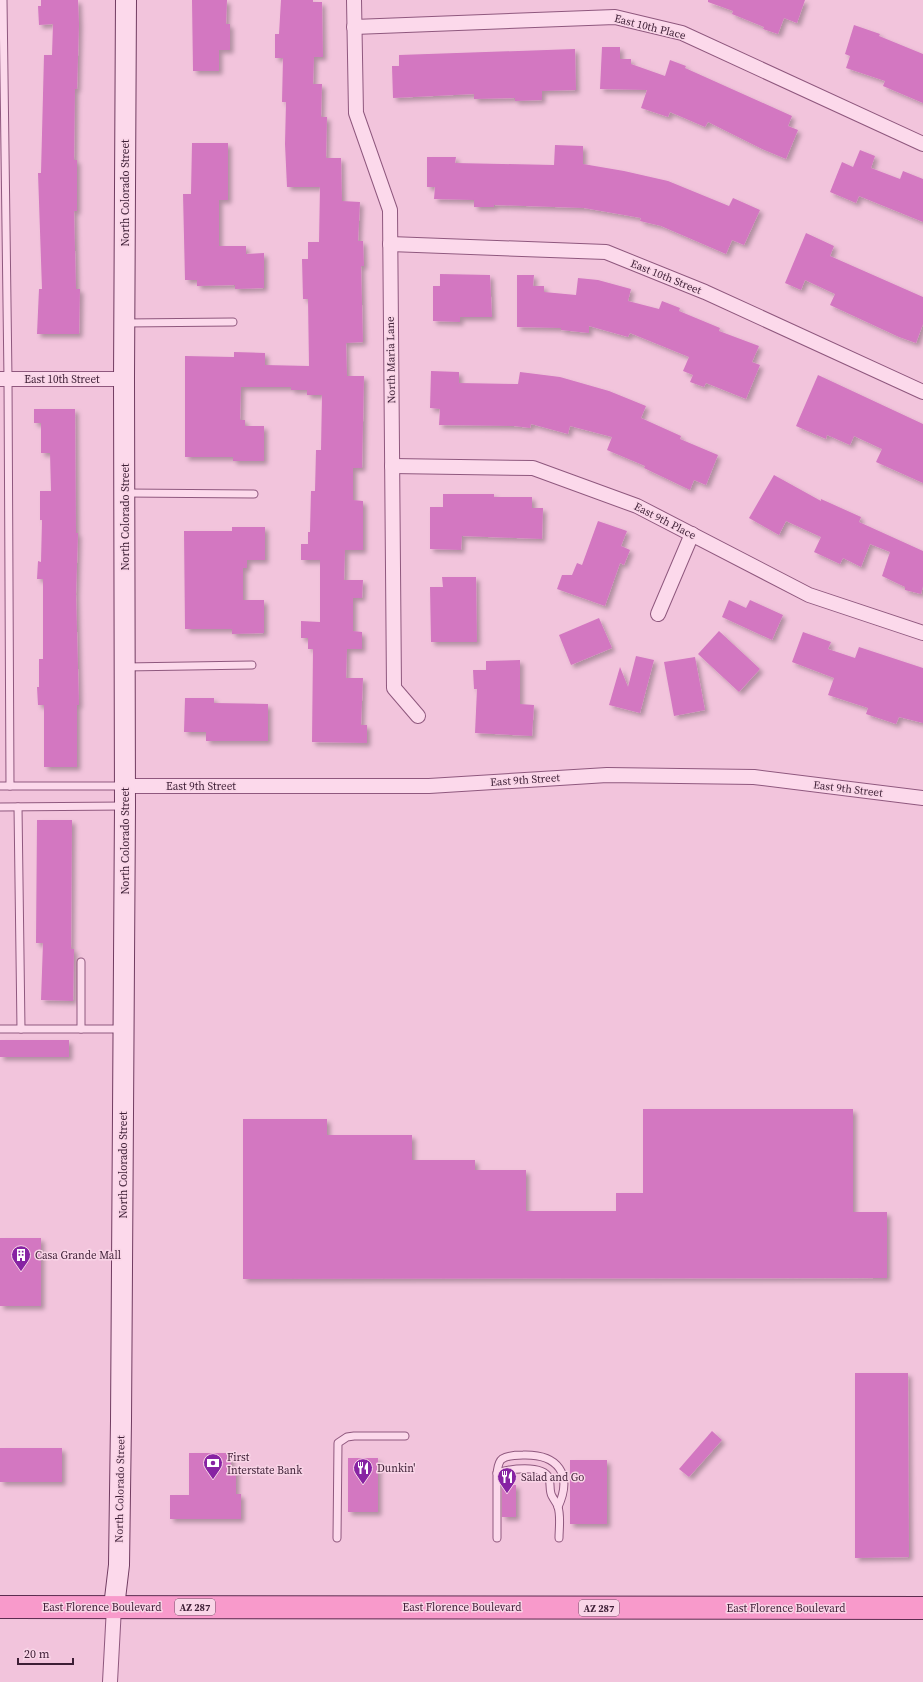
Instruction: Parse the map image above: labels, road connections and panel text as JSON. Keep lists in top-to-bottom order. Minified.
{"streets":{"main road":["East Florence Boulevard","AZ 287"],"street":["East 10th Place","North Colorado Street","East 10th Street","North Maria Lane","East 9th Place","East 9th Street"]},"crossings":[["East 10th Place","North Maria Lane"],["North Colorado Street","East 10th Street"],["North Colorado Street","East 9th Street"],["North Colorado Street","East Florence Boulevard"],["East 10th Street","North Maria Lane"],["North Maria Lane","East 9th Place"]],"places":{"building":["Casa Grande Mall"],"bank":["First Interstate Bank"],"restaurant":["Dunkin'","Salad and Go"]},"scale_bar":"20 m"}
